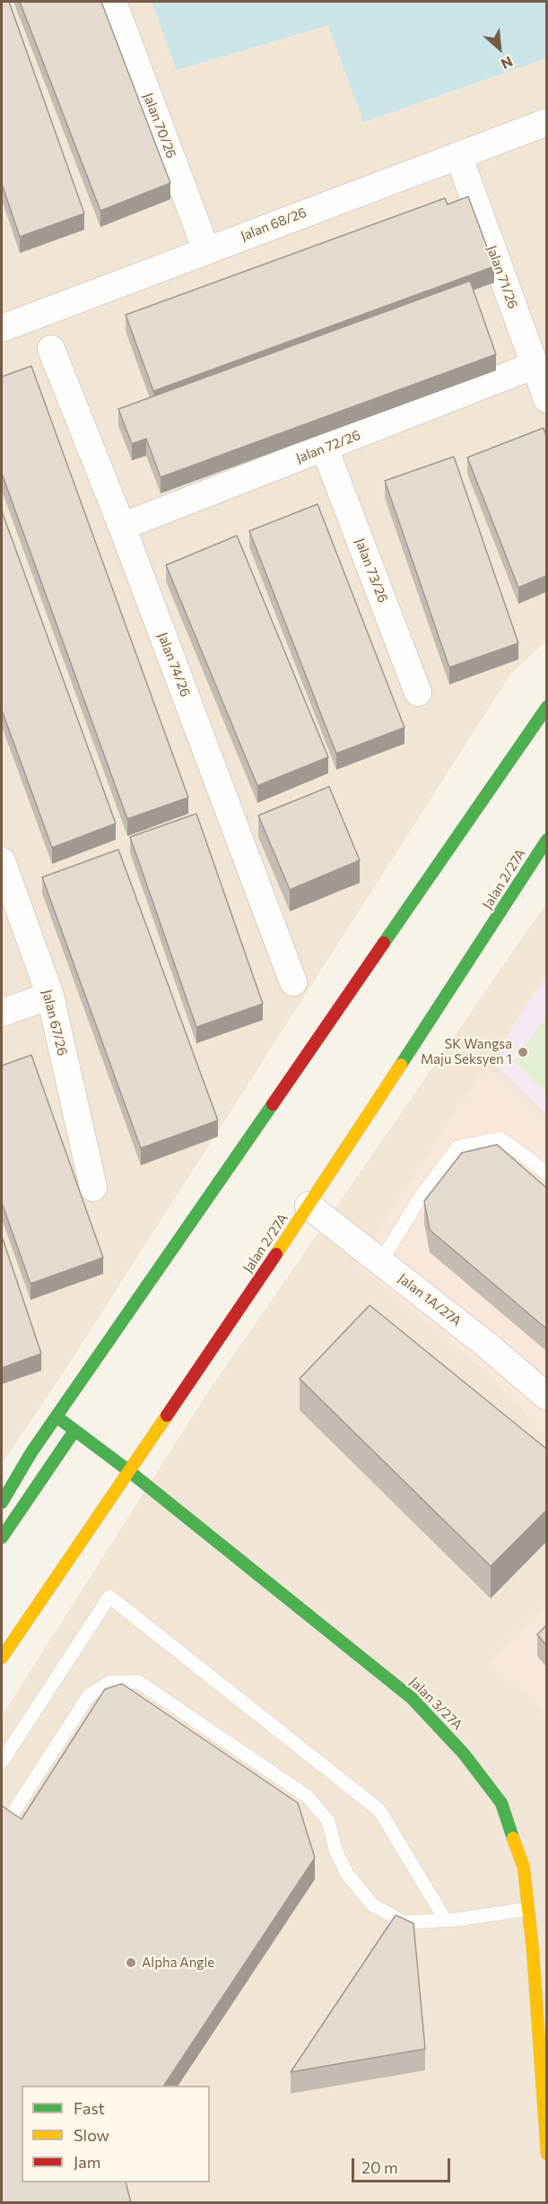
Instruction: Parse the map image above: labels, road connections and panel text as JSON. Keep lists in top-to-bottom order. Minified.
{"streets":{"main road":["Jalan 2/27A","Jalan 3/27A"],"street":["Jalan 70/26","Jalan 68/26","Jalan 71/26","Jalan 72/26","Jalan 73/26","Jalan 74/26","Jalan 67/26","Jalan 1A/27A"]},"crossings":[["Jalan 70/26","Jalan 68/26"],["Jalan 68/26","Jalan 71/26"],["Jalan 71/26","Jalan 72/26"],["Jalan 72/26","Jalan 73/26"],["Jalan 72/26","Jalan 74/26"],["Jalan 2/27A","Jalan 1A/27A"],["Jalan 2/27A","Jalan 3/27A"]],"places":["SK Wangsa Maju Seksyen 1","Alpha Angle"],"legend":["Fast","Slow","Jam"],"scale_bar":"20 m","north":"bottom right"}
